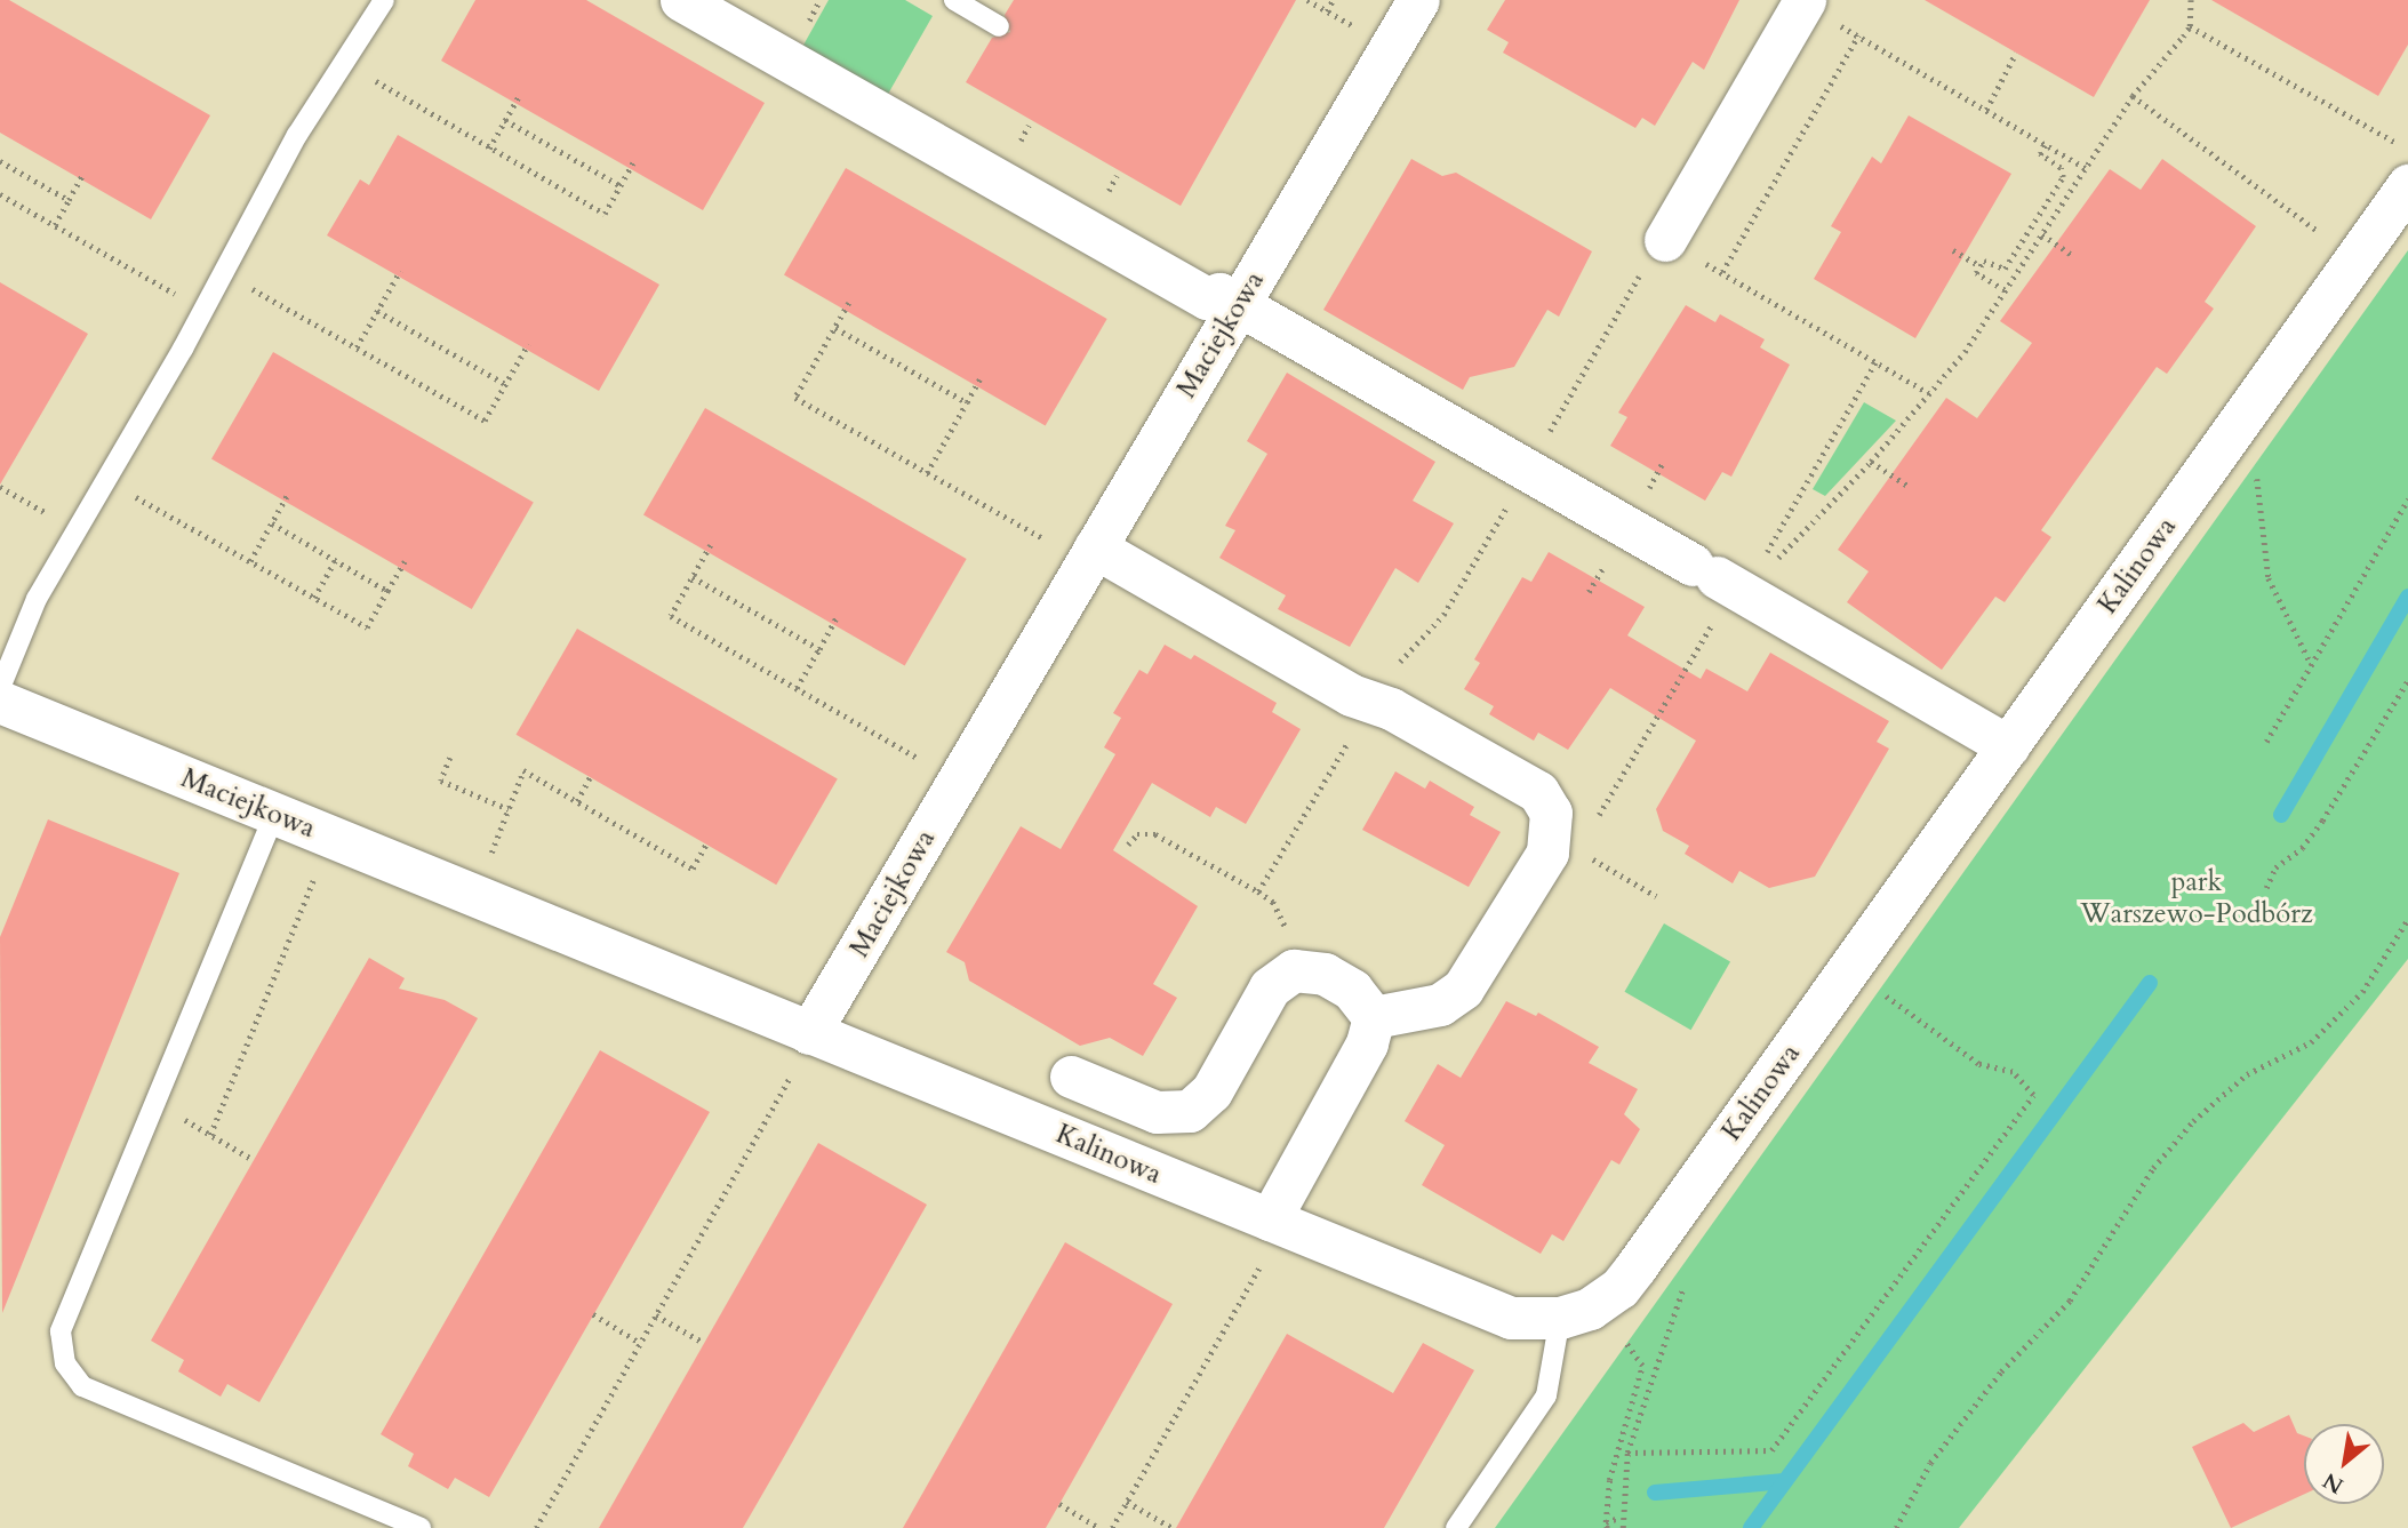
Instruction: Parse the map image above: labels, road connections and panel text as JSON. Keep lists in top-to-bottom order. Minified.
{"streets":{"street":["Maciejkowa","Kalinowa"]},"crossings":[["Maciejkowa","Kalinowa"]],"parks":["park Warszewo-Podbórz"],"north":"bottom left"}
